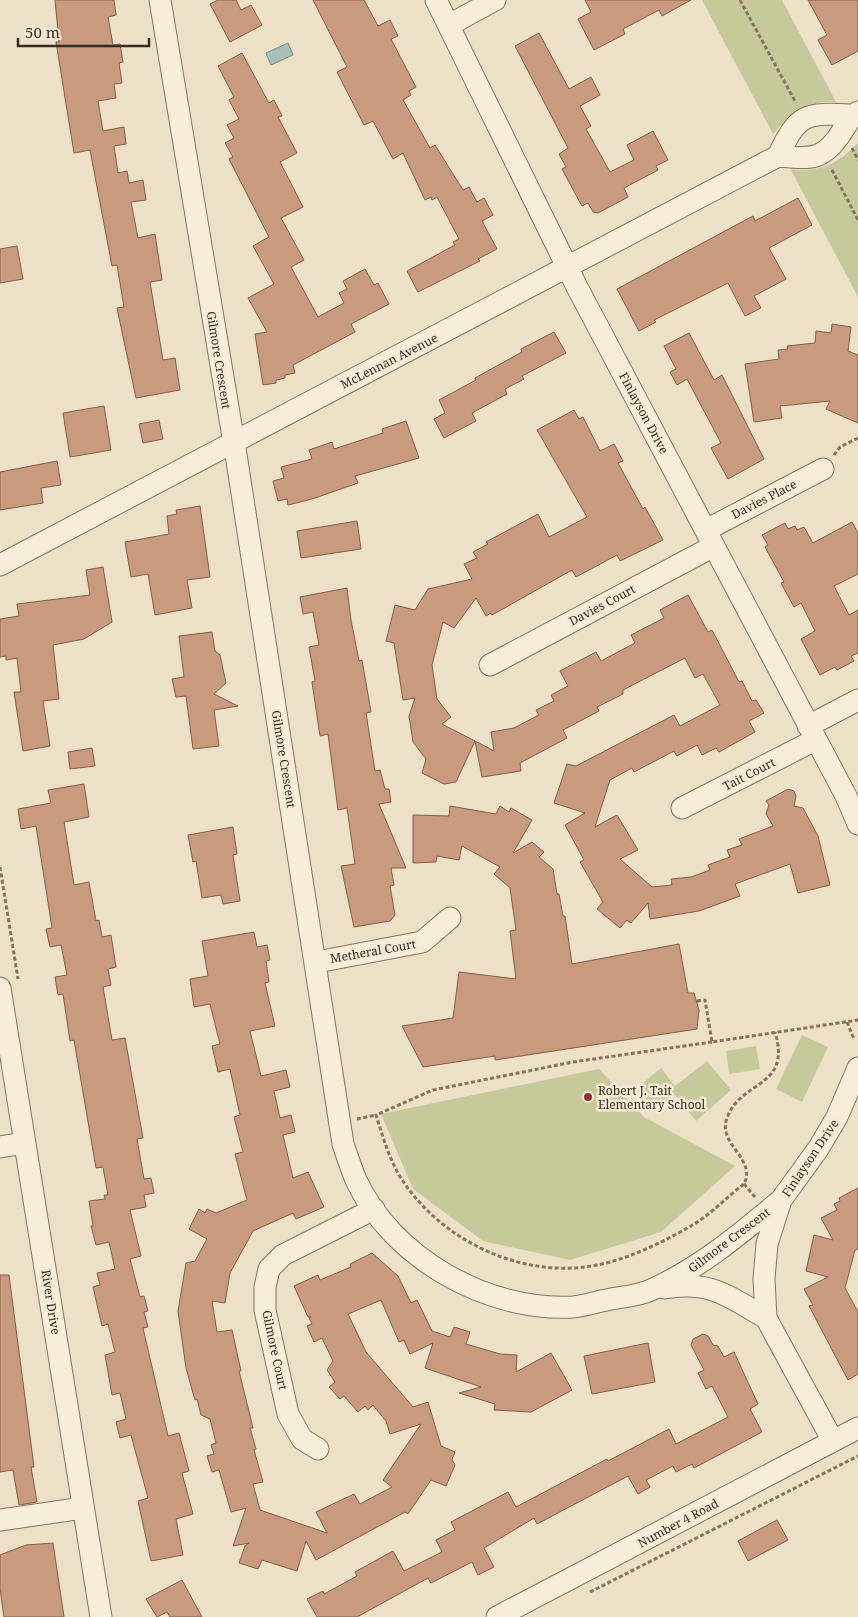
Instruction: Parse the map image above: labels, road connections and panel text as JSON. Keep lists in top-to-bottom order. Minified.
{"streets":{"street":["Gilmore Crescent","McLennan Avenue","Finlayson Drive","Davies Place","Davies Court","Tait Court","Metheral Court","River Drive","Gilmore Court","Number 4 Road"]},"crossings":[["Gilmore Crescent","McLennan Avenue"],["Gilmore Crescent","Finlayson Drive"],["Gilmore Crescent","Metheral Court"],["Gilmore Crescent","Gilmore Court"],["McLennan Avenue","Finlayson Drive"],["Finlayson Drive","Davies Place"],["Finlayson Drive","Davies Court"],["Finlayson Drive","Tait Court"],["Finlayson Drive","Number 4 Road"],["Davies Place","Davies Court"]],"places":["Robert J. Tait Elementary School"],"scale_bar":"50 m"}
